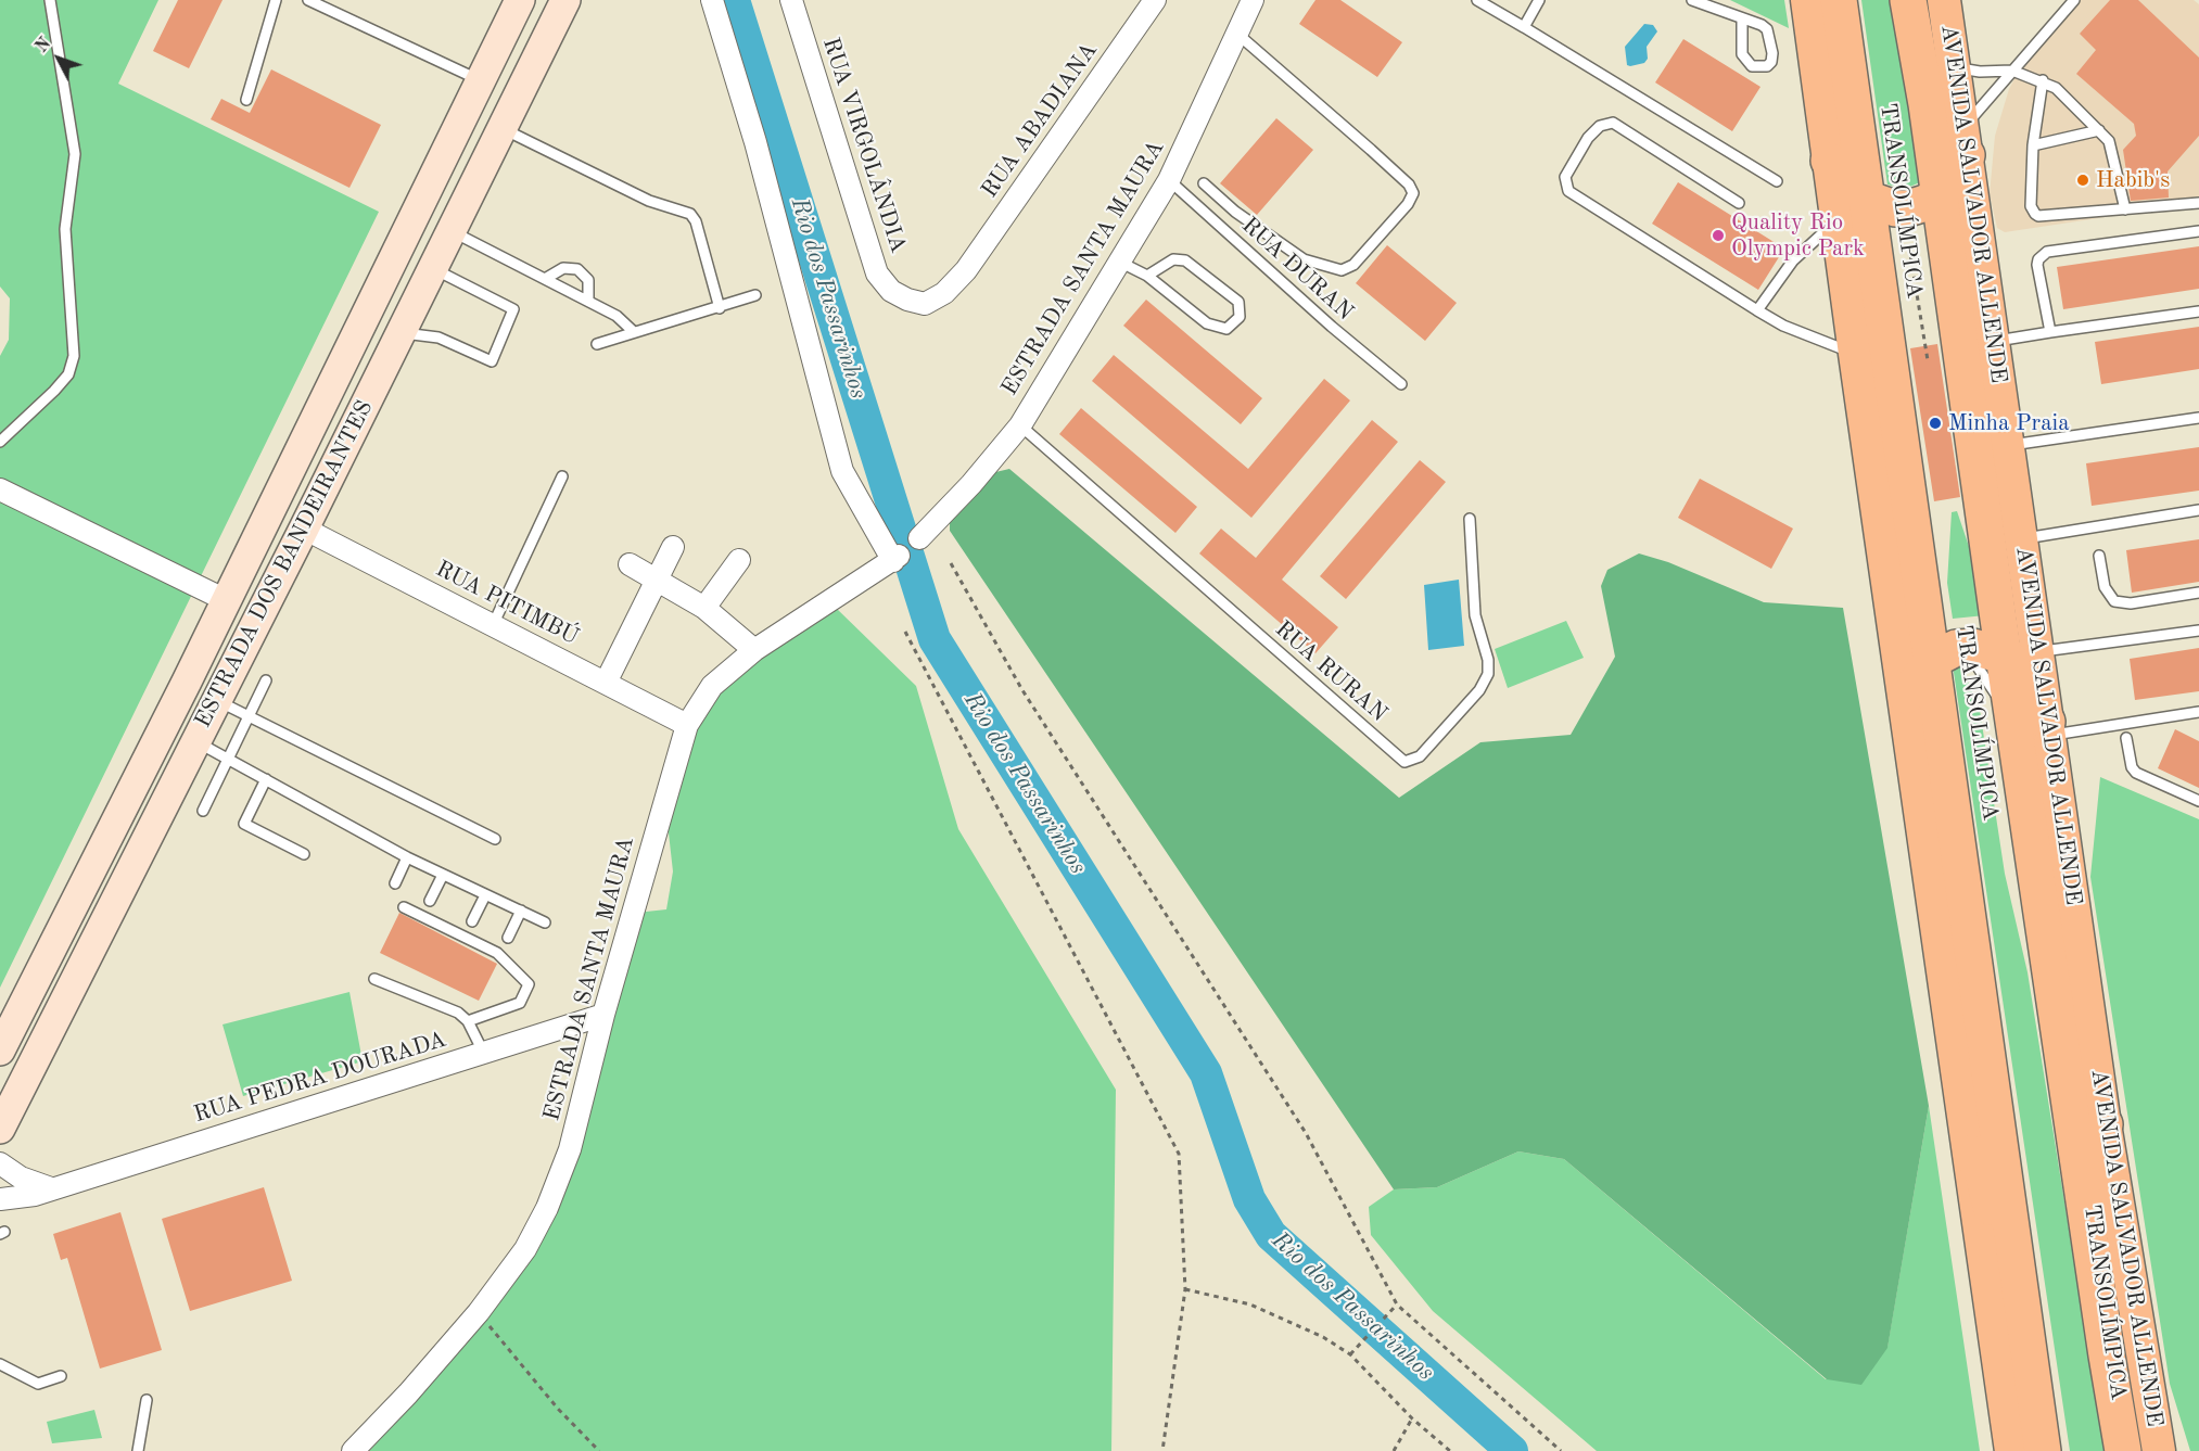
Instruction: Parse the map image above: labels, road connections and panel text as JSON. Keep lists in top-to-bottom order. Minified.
{"streets":{"highway":["AVENIDA SALVADOR ALLENDE"],"main road":["ESTRADA DOS BANDEIRANTES"],"street":["RUA ABADIANA","RUA VIRGOLÂNDIA","ESTRADA SANTA MAURA","RUA PITIMBÚ","RUA PEDRA DOURADA"],"lane":["TRANSOLÍMPICA","RUA DURAN","RUA RURAN"]},"crossings":[["RUA ABADIANA","RUA VIRGOLÂNDIA"],["TRANSOLÍMPICA","AVENIDA SALVADOR ALLENDE"],["ESTRADA SANTA MAURA","RUA DURAN"],["ESTRADA SANTA MAURA","RUA PITIMBÚ"],["ESTRADA SANTA MAURA","RUA RURAN"],["ESTRADA SANTA MAURA","RUA PEDRA DOURADA"],["ESTRADA DOS BANDEIRANTES","RUA PITIMBÚ"]],"water":["Rio dos Passarinhos"],"places":["Habib's","Quality Rio Olympic Park","Minha Praia"],"north":"top left"}
